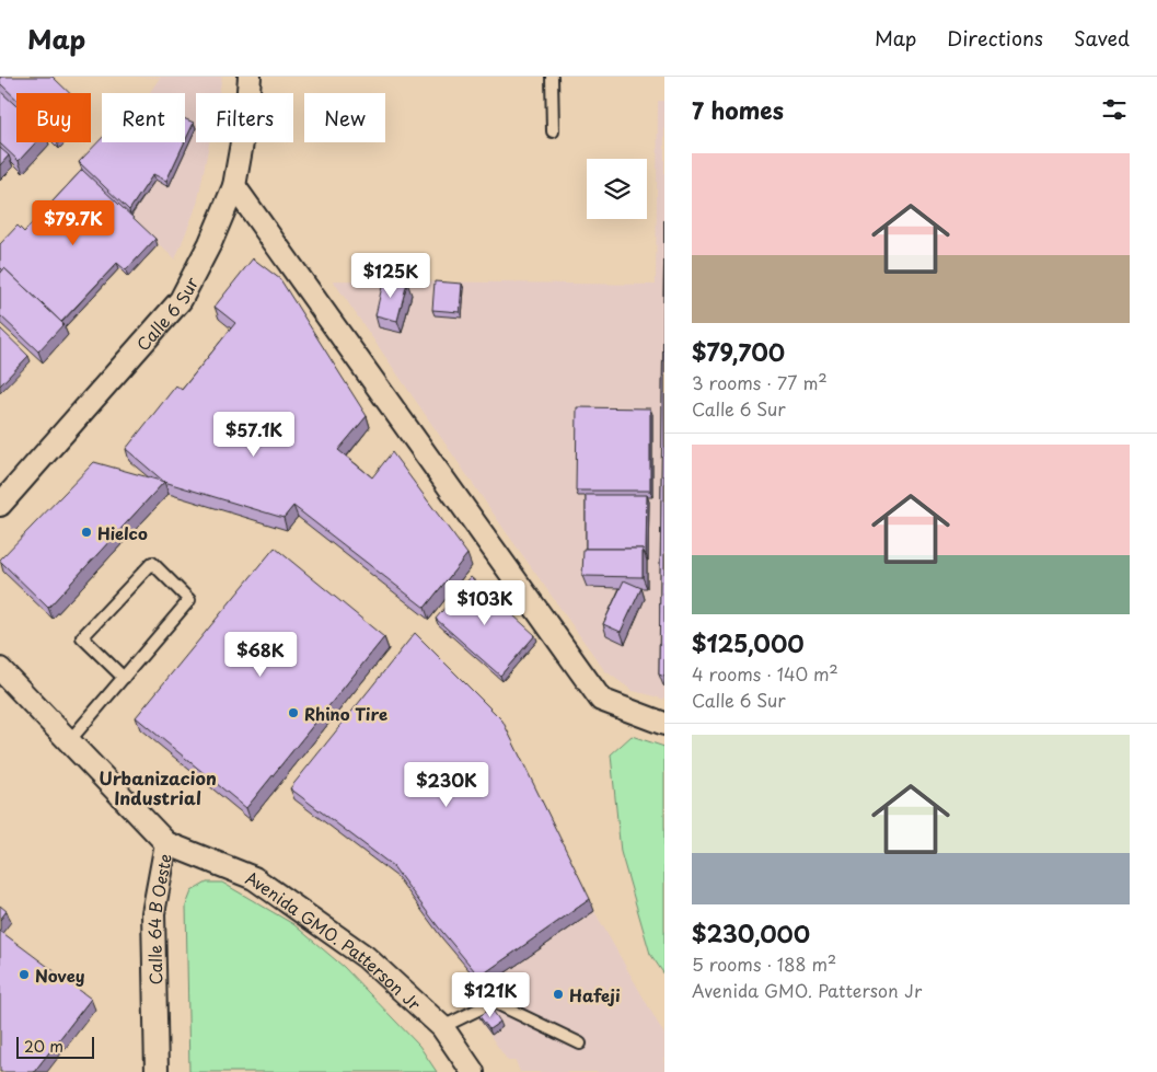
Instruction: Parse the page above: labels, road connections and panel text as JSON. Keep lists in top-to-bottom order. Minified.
{"streets":{"street":["Calle 6 Sur","Calle 64 B Oeste","Avenida GMO. Patterson Jr"]},"crossings":[["Calle 64 B Oeste","Avenida GMO. Patterson Jr"]],"districts":["Urbanizacion Industrial"],"places":["Hielco","Rhino Tire","Novey","Hafeji"],"scale_bar":"20 m","page":{"header":"Map","nav":["Map","Directions","Saved"],"heading":"7 homes","chip":["Buy","Rent","Filters","New"],"list":[{"name":"$79,700","note":"3 rooms · 77 m² · Calle 6 Sur"},{"name":"$125,000","note":"4 rooms · 140 m² · Calle 6 Sur"},{"name":"$230,000","note":"5 rooms · 188 m² · Avenida GMO. Patterson Jr"}],"price":["$79.7K","$125K","$57.1K","$103K","$68K","$230K","$121K"],"scale":"20 m"}}
